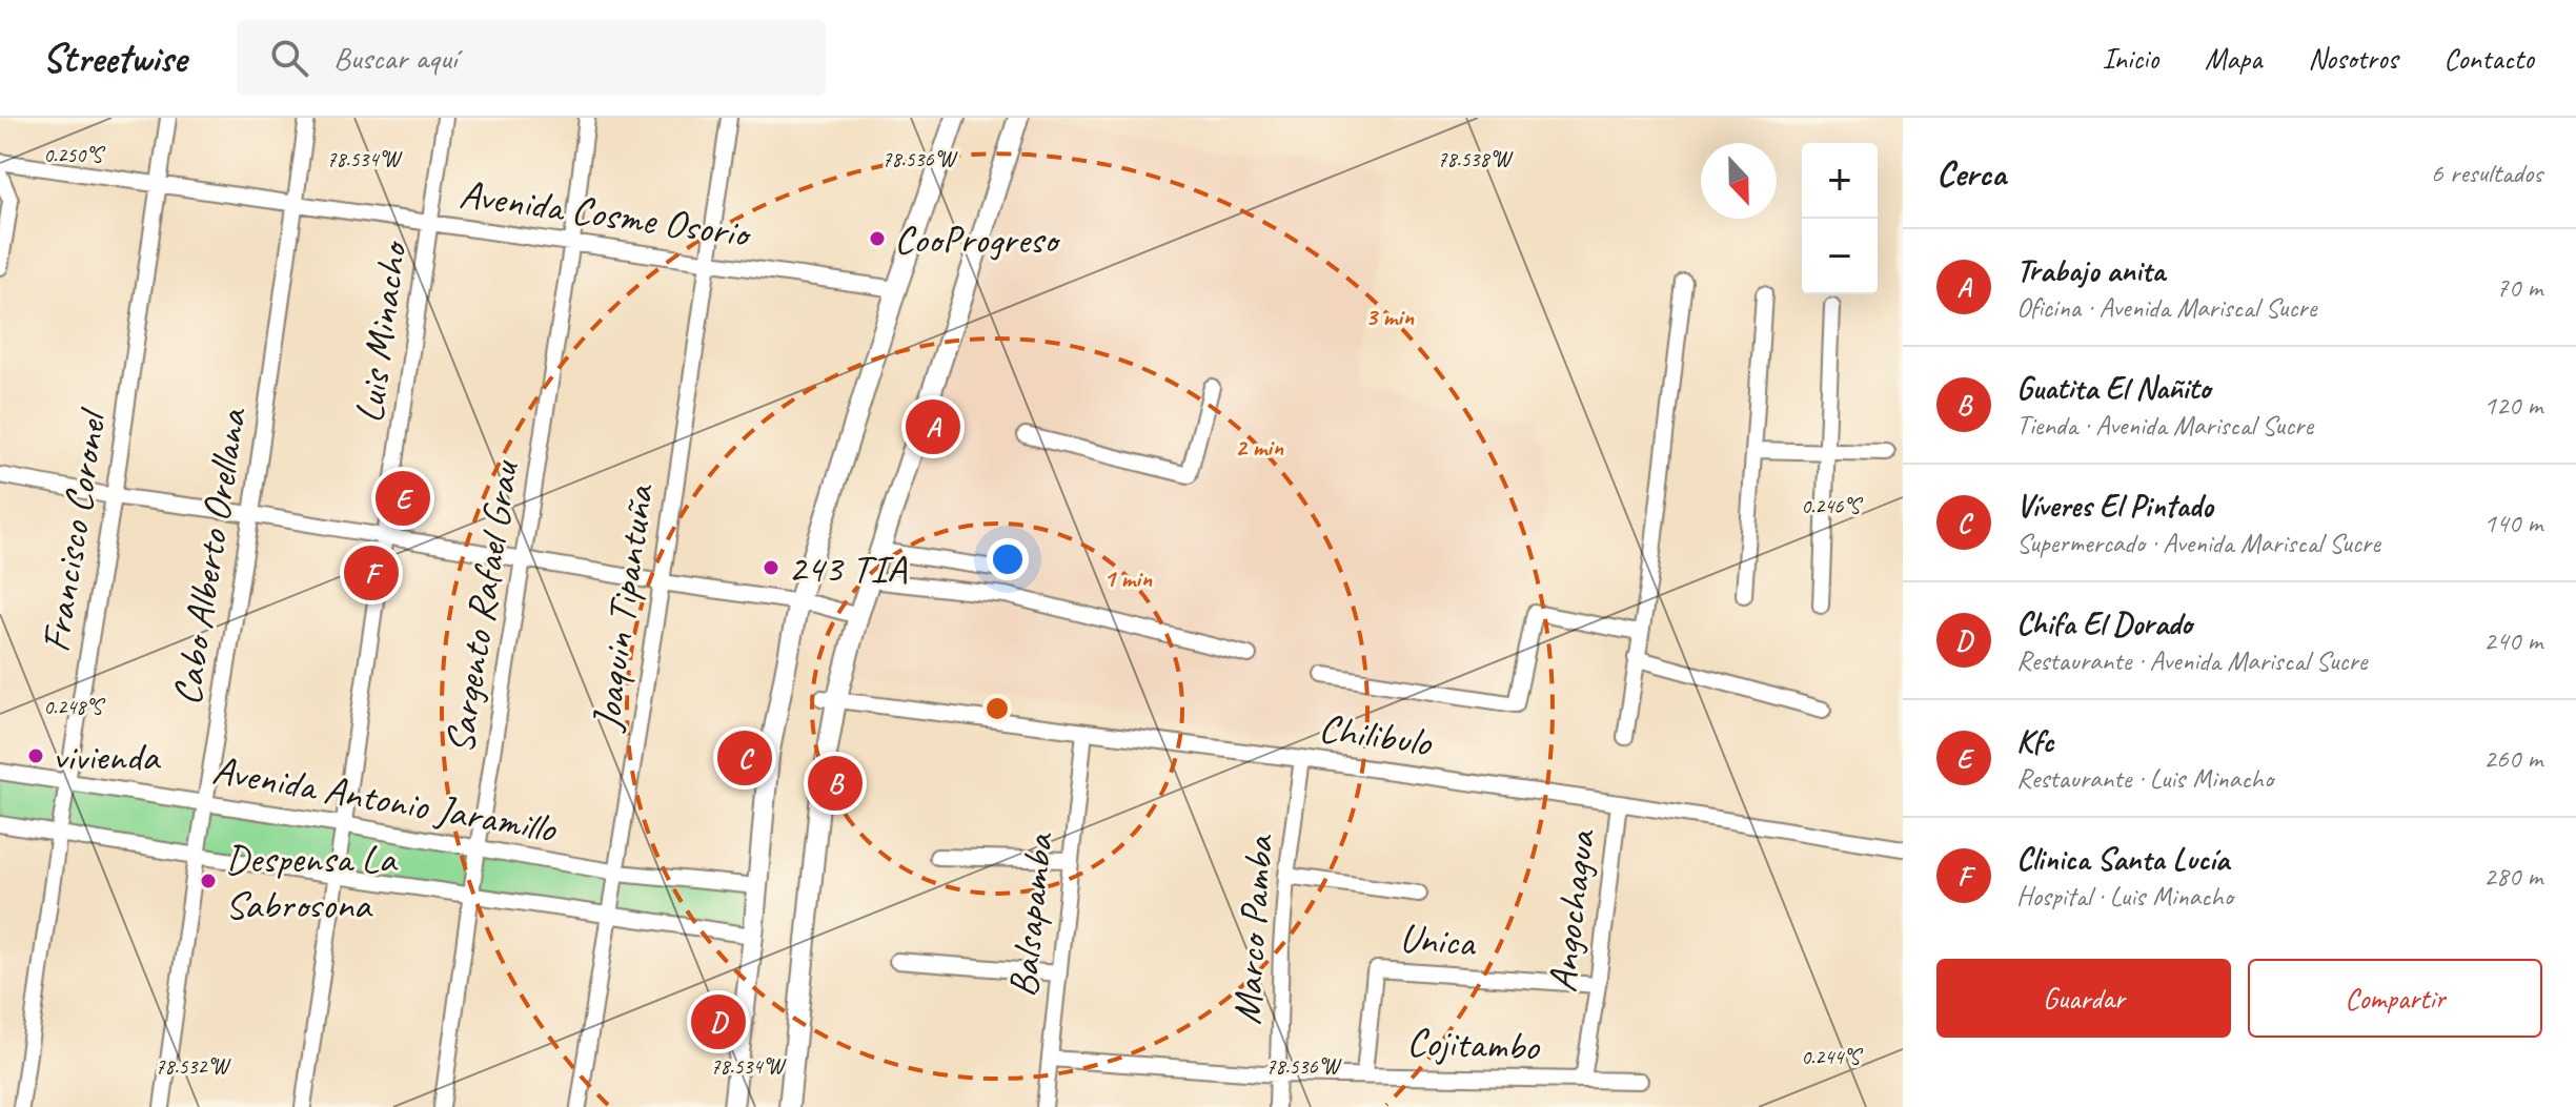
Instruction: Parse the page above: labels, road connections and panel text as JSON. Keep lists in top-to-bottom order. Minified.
{"streets":{"street":["Avenida Cosme Osorio","Luis Minacho","Francisco Coronel","Cabo Alberto Orellana","Sargento Rafael Grau","Joaquin Tipantuña","Chilibulo","Avenida Antonio Jaramillo","Angochagua","Balsapamba","Marco Pamba","Unica","Cojitambo"]},"crossings":[["Avenida Cosme Osorio","Luis Minacho"],["Avenida Cosme Osorio","Francisco Coronel"],["Avenida Cosme Osorio","Cabo Alberto Orellana"],["Avenida Cosme Osorio","Sargento Rafael Grau"],["Avenida Cosme Osorio","Joaquin Tipantuña"],["Luis Minacho","Avenida Antonio Jaramillo"],["Francisco Coronel","Avenida Antonio Jaramillo"],["Cabo Alberto Orellana","Avenida Antonio Jaramillo"],["Sargento Rafael Grau","Avenida Antonio Jaramillo"],["Joaquin Tipantuña","Avenida Antonio Jaramillo"],["Chilibulo","Angochagua"],["Chilibulo","Balsapamba"],["Chilibulo","Marco Pamba"],["Angochagua","Unica"],["Angochagua","Cojitambo"],["Balsapamba","Cojitambo"],["Marco Pamba","Cojitambo"],["Unica","Cojitambo"]],"places":["CooProgreso","243 TIA","vivienda","Despensa La Sabrosona"],"north":"bottom","page":{"header":"Streetwise","search":"Buscar aquí","nav":["Inicio","Mapa","Nosotros","Contacto"],"heading":["Cerca","6 resultados"],"map_buttons":["+","−"],"list":[{"mark":"A","name":"Trabajo anita","note":"Oficina · Avenida Mariscal Sucre","value":"70 m"},{"mark":"B","name":"Guatita El Nañito","note":"Tienda · Avenida Mariscal Sucre","value":"120 m"},{"mark":"C","name":"Víveres El Pintado","note":"Supermercado · Avenida Mariscal Sucre","value":"140 m"},{"mark":"D","name":"Chifa El Dorado","note":"Restaurante · Avenida Mariscal Sucre","value":"240 m"},{"mark":"E","name":"Kfc","note":"Restaurante · Luis Minacho","value":"260 m"},{"mark":"F","name":"Clinica Santa Lucía","note":"Hospital · Luis Minacho","value":"280 m"}],"pins":["A","E","F","C","B","D"],"buttons":["Guardar","Compartir"]},"coordinates":["0.250°S","78.534°W","78.536°W","78.538°W","0.246°S","0.248°S","0.244°S","78.532°W"],"rings":["3 min","2 min","1 min"]}
